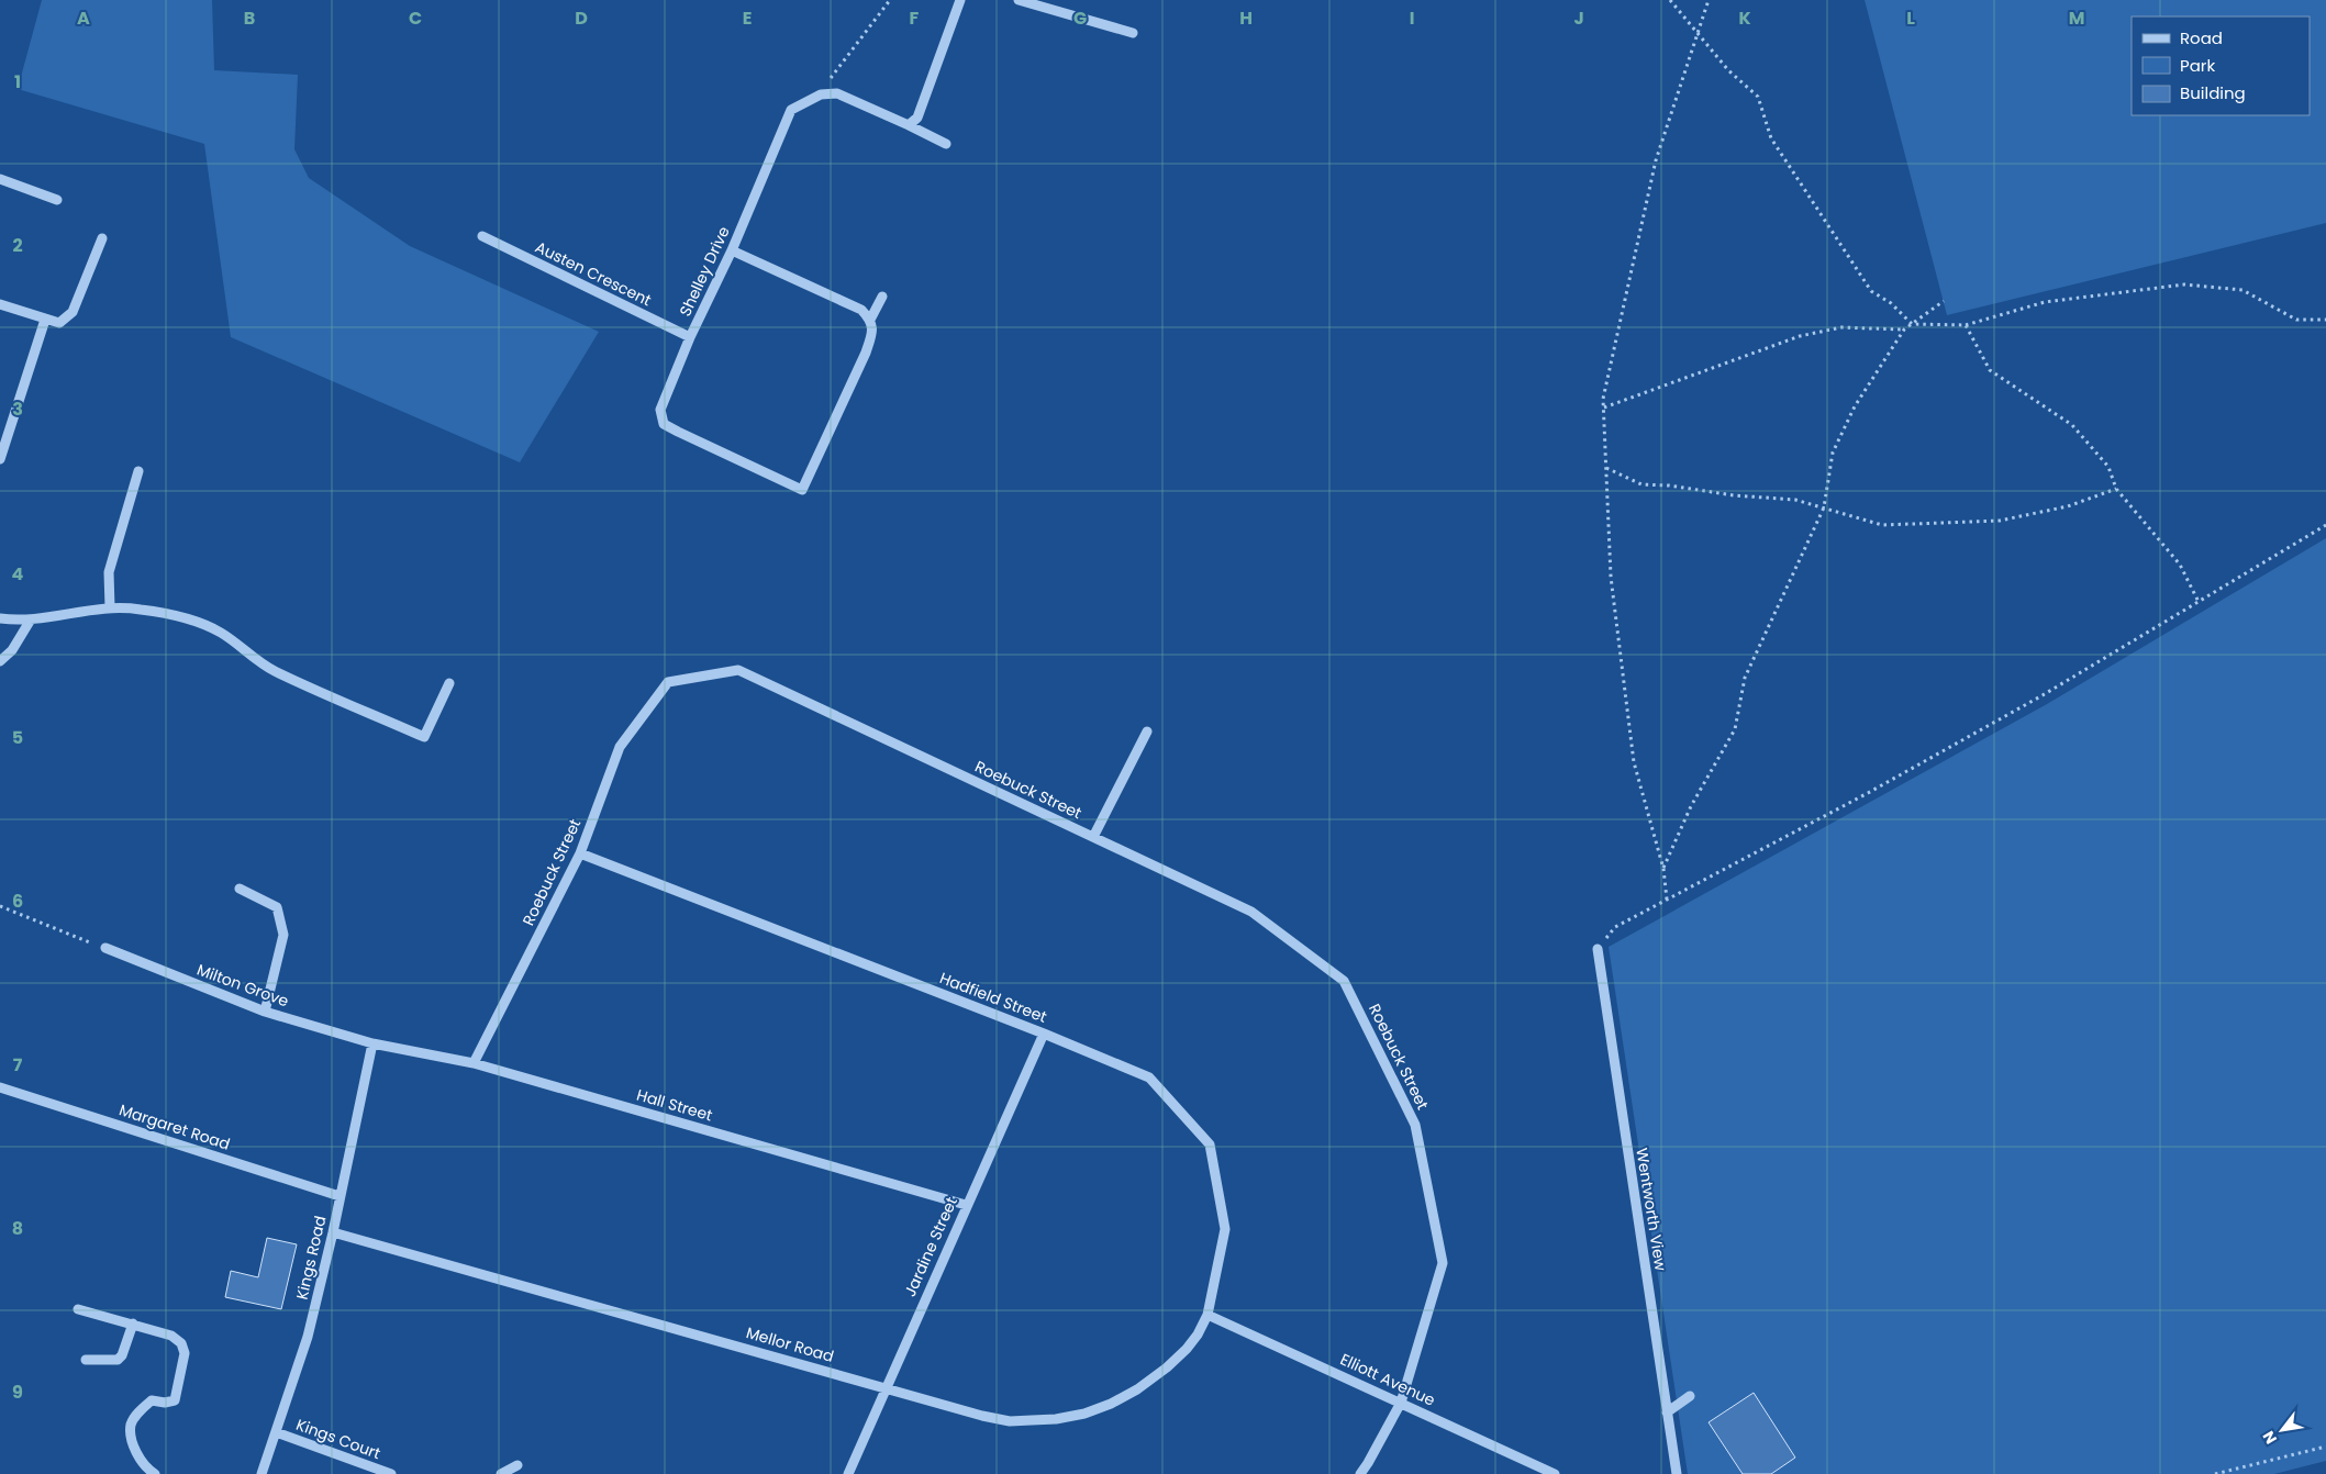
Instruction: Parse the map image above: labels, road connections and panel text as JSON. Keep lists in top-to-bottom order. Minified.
{"streets":{"street":["Shelley Drive","Austen Crescent","Roebuck Street","Milton Grove","Hadfield Street","Hall Street","Margaret Road","Wentworth View","Jardine Street","Kings Road","Mellor Road","Elliott Avenue","Kings Court"]},"crossings":[["Shelley Drive","Austen Crescent"],["Roebuck Street","Hadfield Street"],["Roebuck Street","Hall Street"],["Roebuck Street","Elliott Avenue"],["Milton Grove","Hall Street"],["Milton Grove","Kings Road"],["Hadfield Street","Jardine Street"],["Hadfield Street","Mellor Road"],["Hadfield Street","Elliott Avenue"],["Hall Street","Jardine Street"],["Hall Street","Kings Road"],["Margaret Road","Kings Road"],["Jardine Street","Mellor Road"],["Kings Road","Mellor Road"],["Kings Road","Kings Court"],["Mellor Road","Elliott Avenue"]],"legend":["Road","Park","Building"],"north":"bottom left","grid":{"columns":["A","B","C","D","E","F","G","H","I","J","K","L","M"],"rows":["1","2","3","4","5","6","7","8","9"]}}
